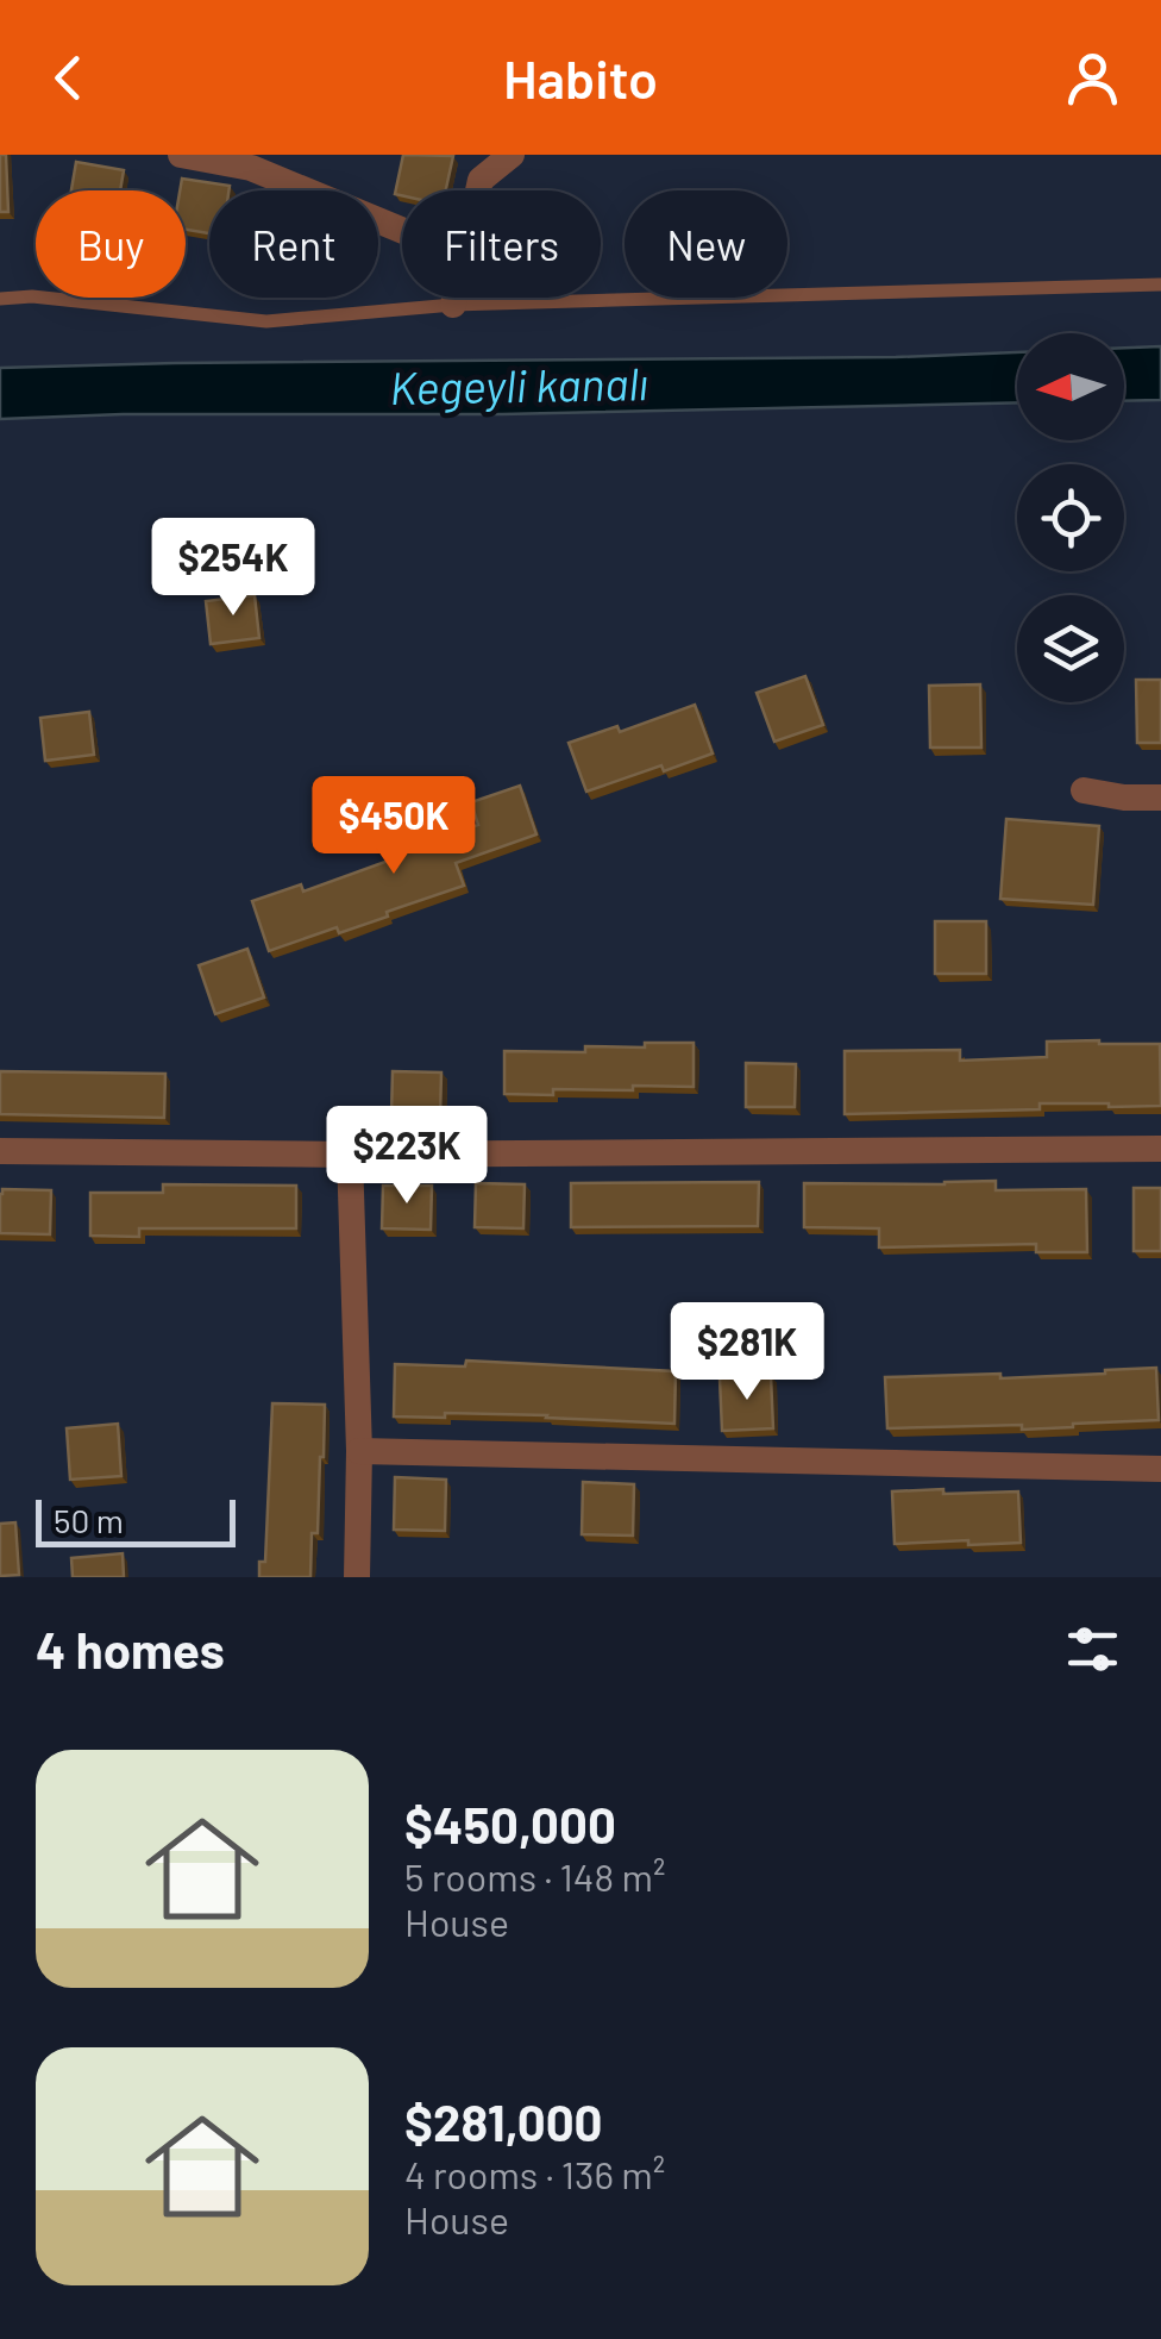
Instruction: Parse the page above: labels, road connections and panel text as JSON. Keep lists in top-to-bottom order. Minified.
{"water":["Kegeyli kanalı"],"scale_bar":"50 m","north":"left","page":{"header":"Habito","chip":["Buy","Rent","Filters","New"],"price":["$254K","$450K","$223K","$281K"],"scale":"50 m","heading":"4 homes","list":[{"name":"$450,000","note":"5 rooms · 148 m² · House"},{"name":"$281,000","note":"4 rooms · 136 m² · House"}]}}
